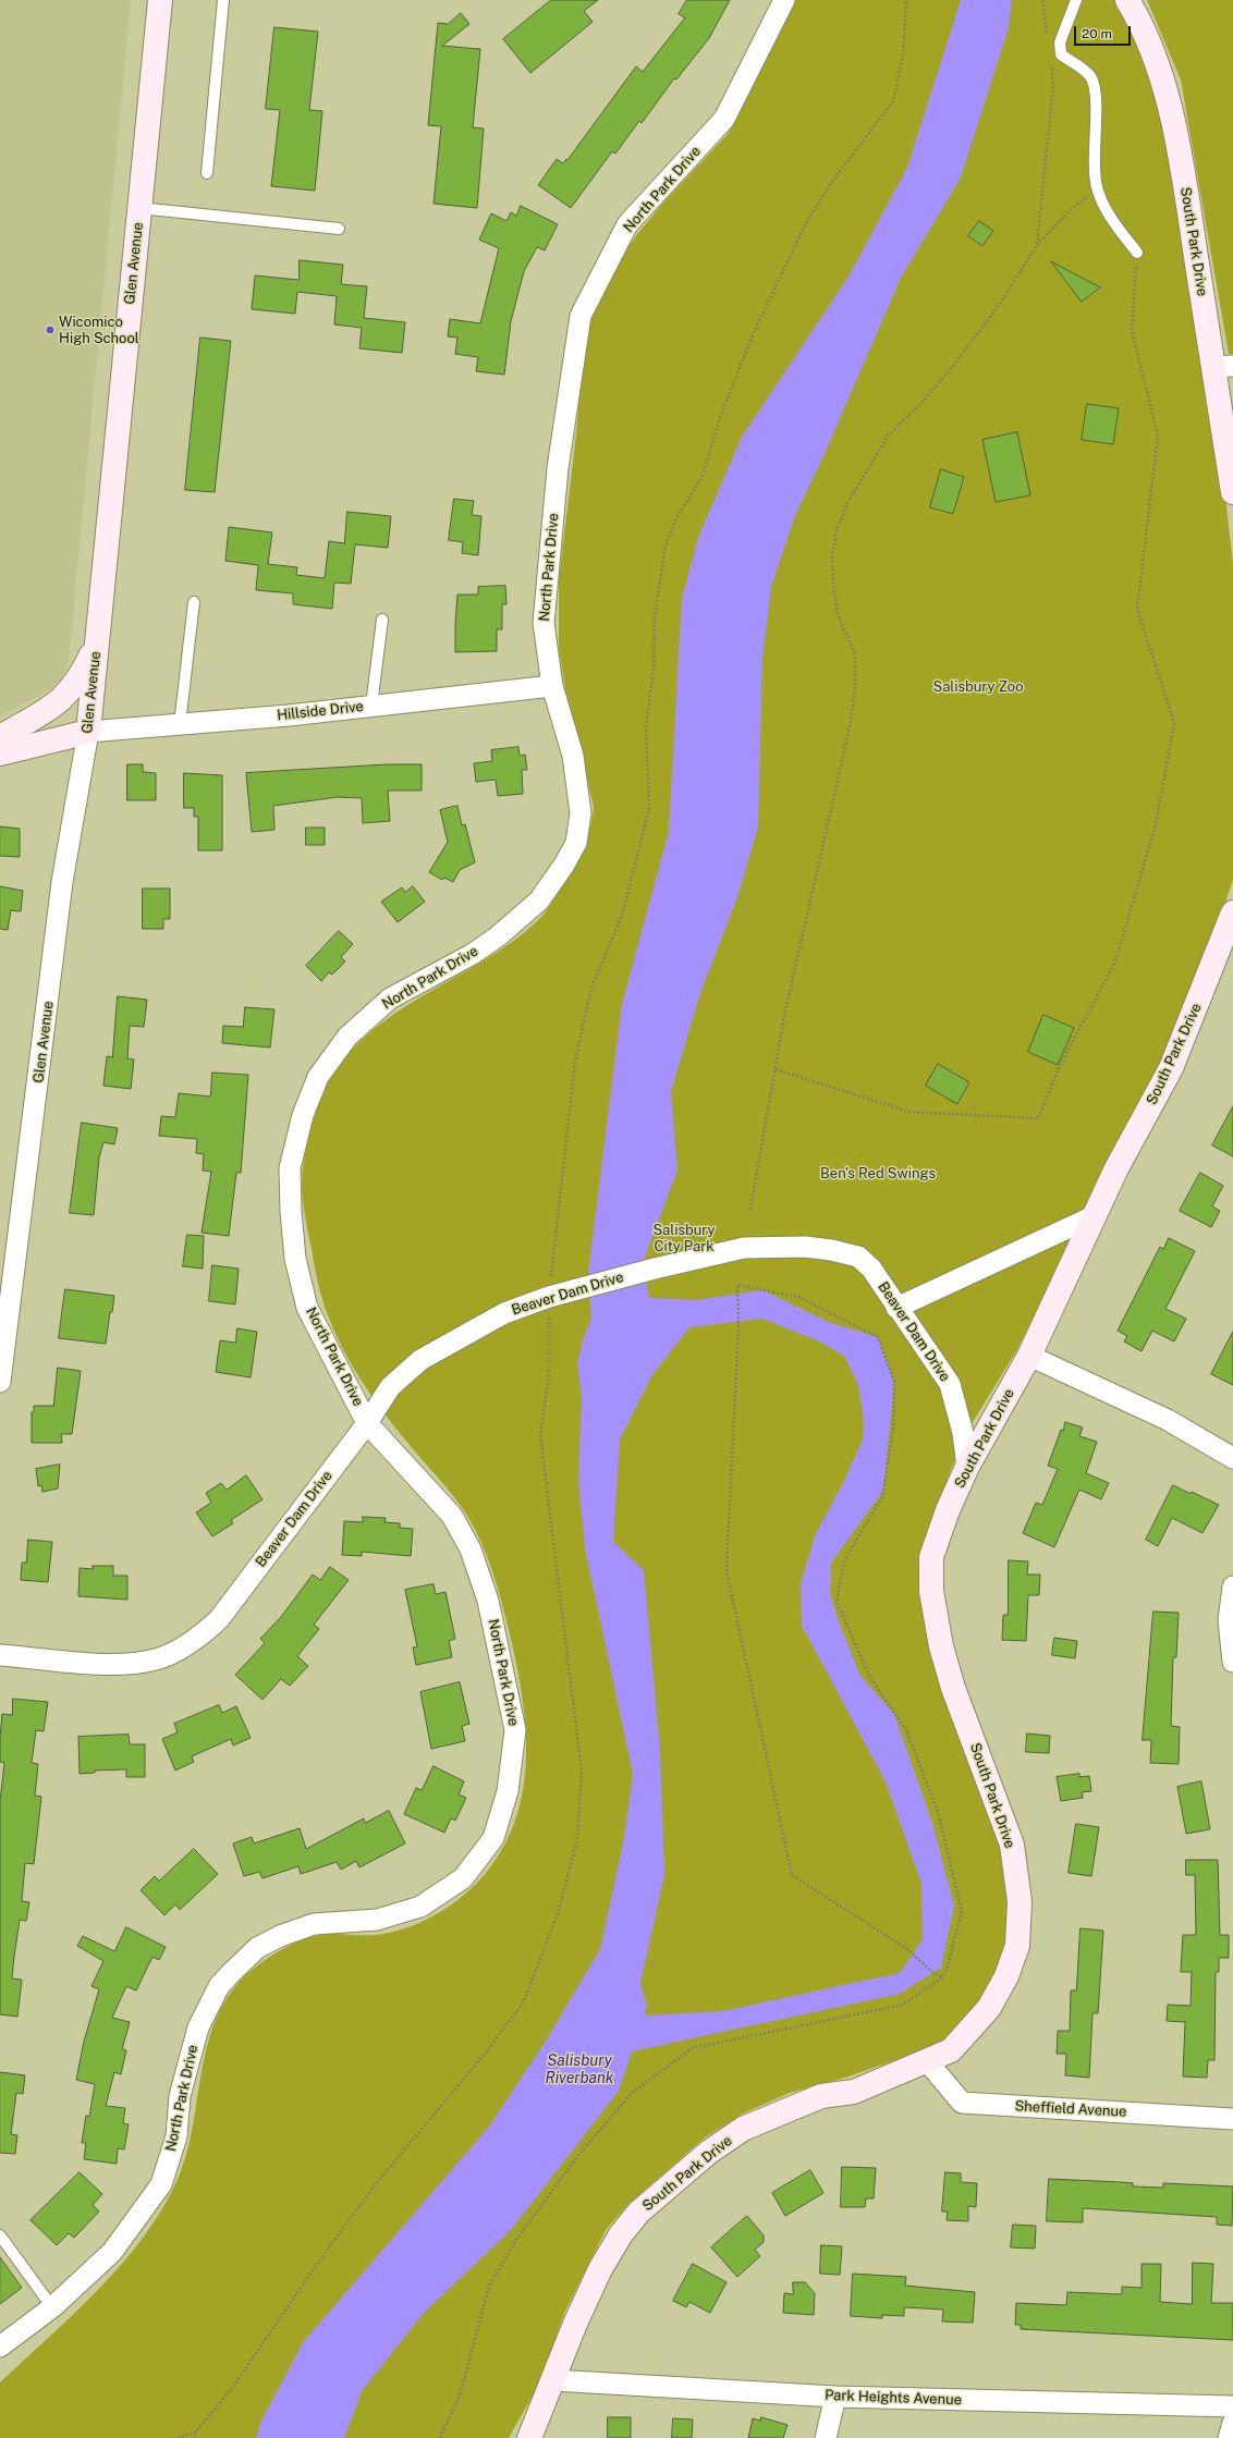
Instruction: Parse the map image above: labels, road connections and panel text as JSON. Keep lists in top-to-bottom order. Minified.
{"streets":{"street":["North Park Drive","South Park Drive","Glen Avenue","Hillside Drive","Beaver Dam Drive","Sheffield Avenue","Park Heights Avenue"]},"crossings":[["North Park Drive","Hillside Drive"],["North Park Drive","Beaver Dam Drive"],["South Park Drive","Beaver Dam Drive"],["South Park Drive","Sheffield Avenue"],["South Park Drive","Park Heights Avenue"],["Glen Avenue","Hillside Drive"]],"water":["Salisbury Riverbank"],"parks":["Salisbury Zoo","Ben's Red Swings","Salisbury City Park"],"places":["Wicomico High School"],"scale_bar":"20 m"}
